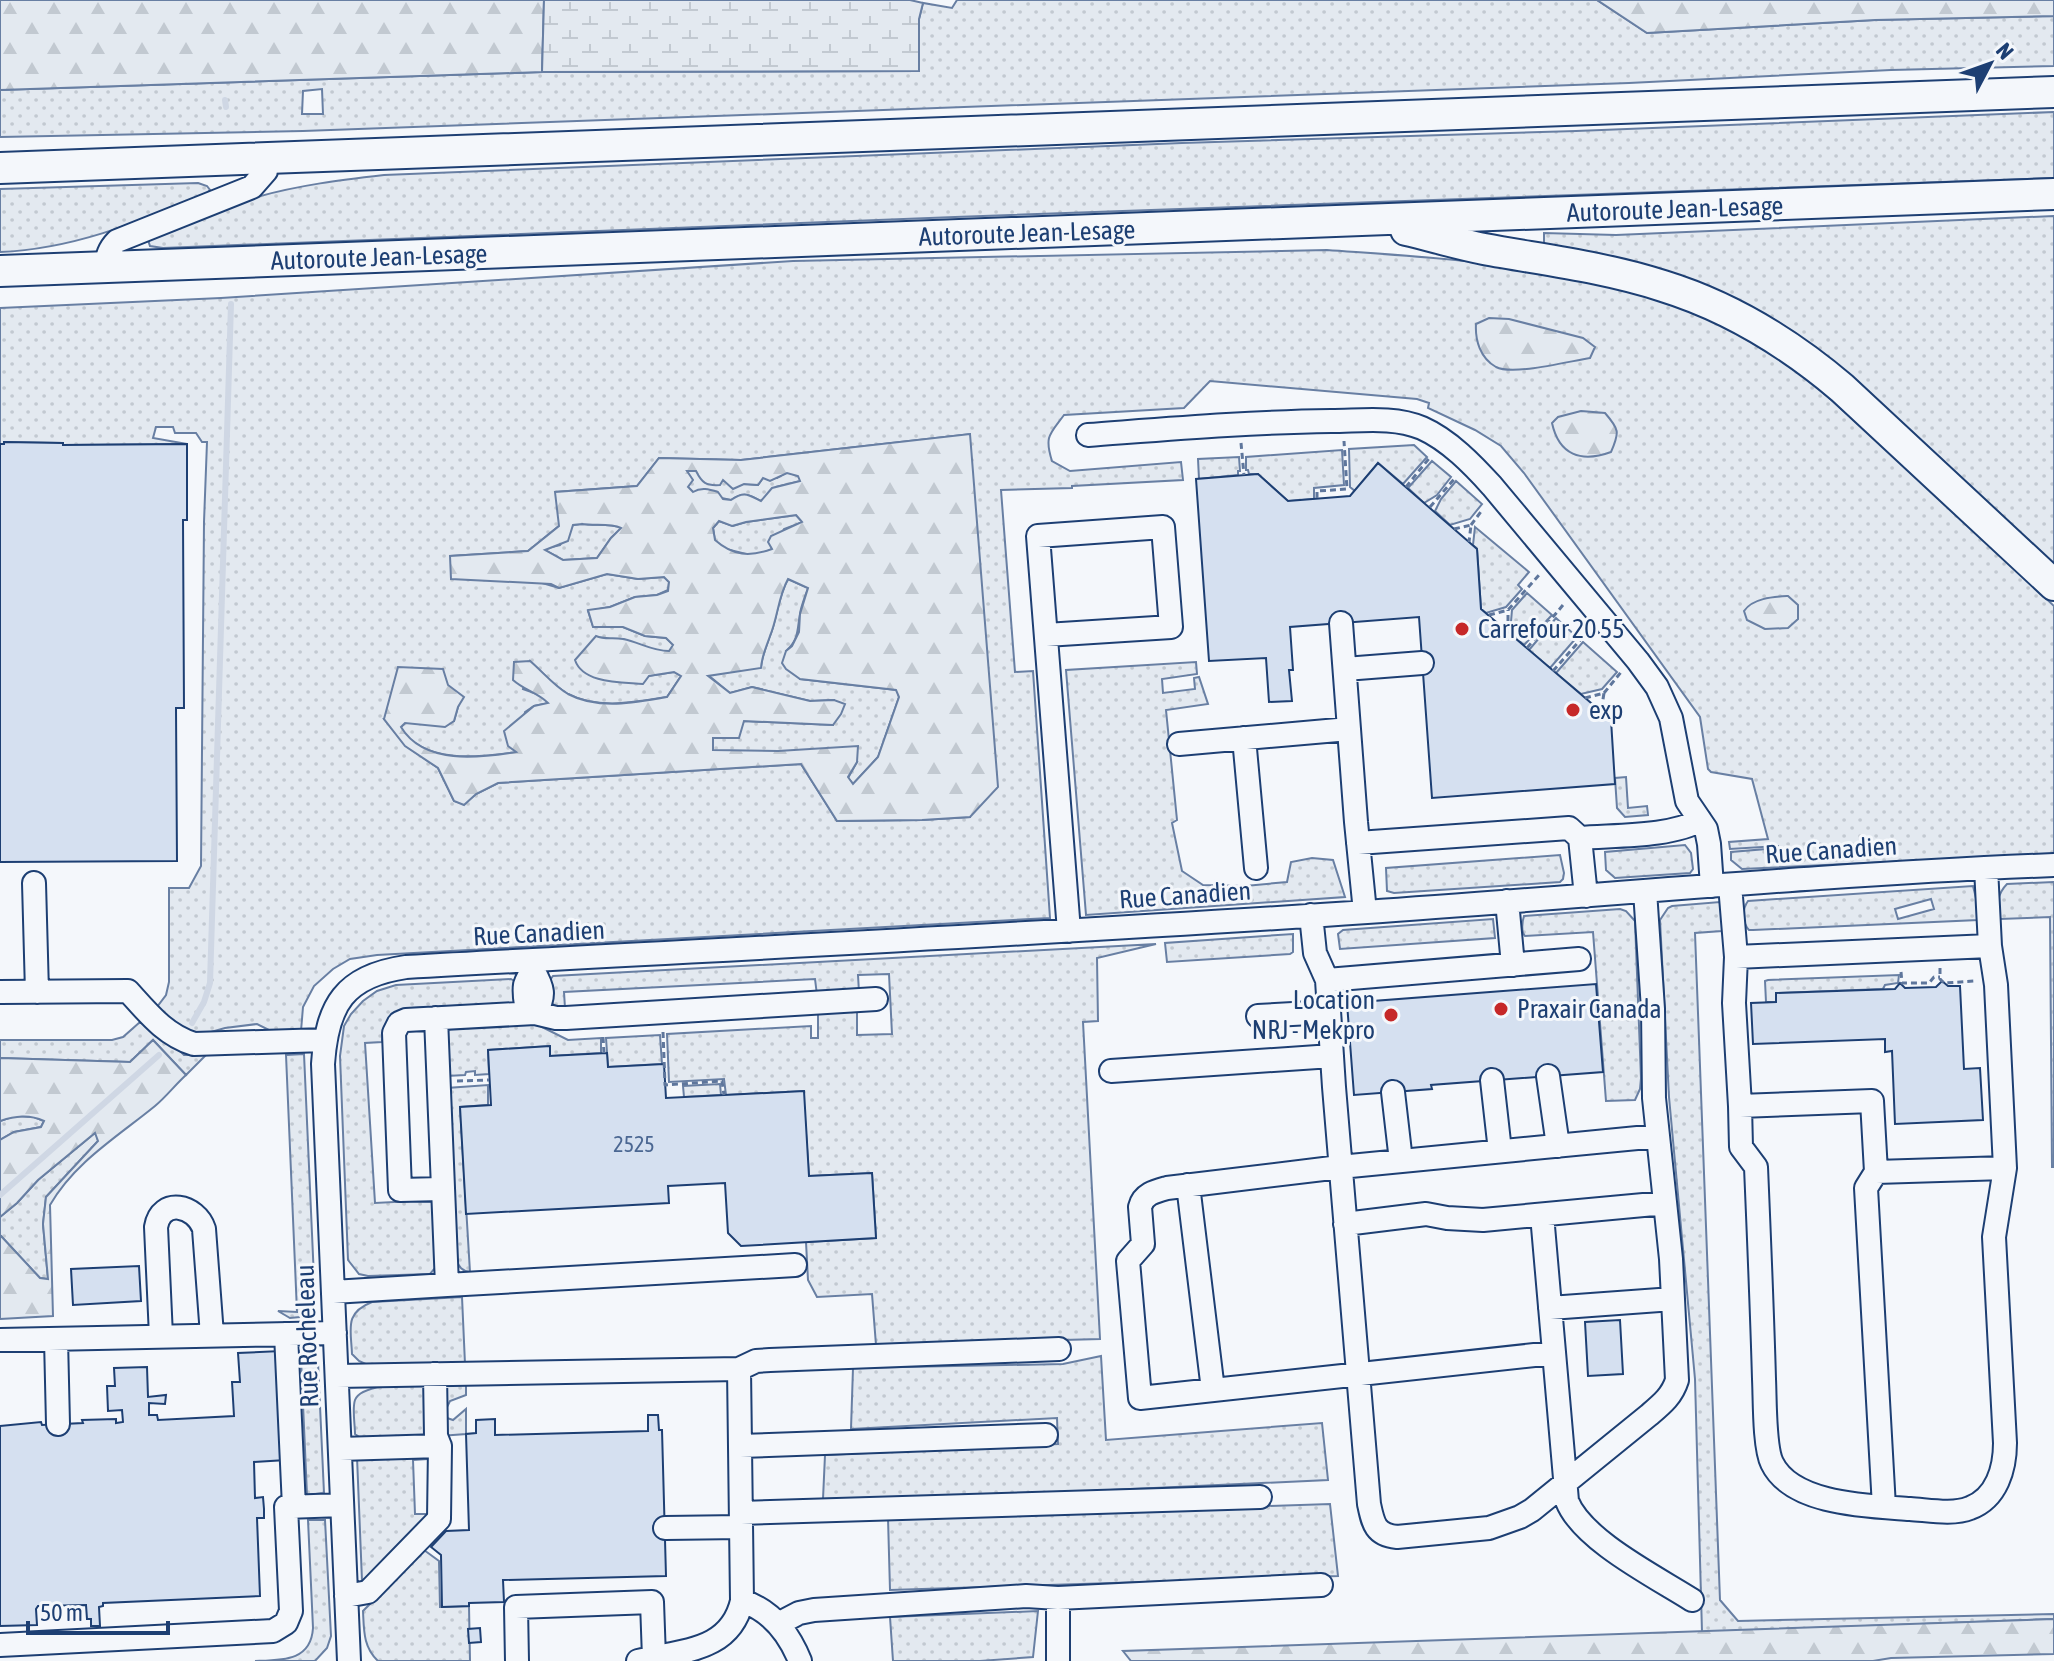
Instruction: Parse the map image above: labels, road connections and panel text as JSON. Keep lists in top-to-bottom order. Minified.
{"streets":{"highway":["Autoroute Jean-Lesage"],"street":["Rue Canadien","Rue Rocheleau"]},"crossings":[["Rue Canadien","Rue Rocheleau"]],"places":["Carrefour 20 55","exp","Praxair Canada","Location NRJ - Mekpro"],"house_numbers":["2525"],"scale_bar":"50 m","north":"top right"}
